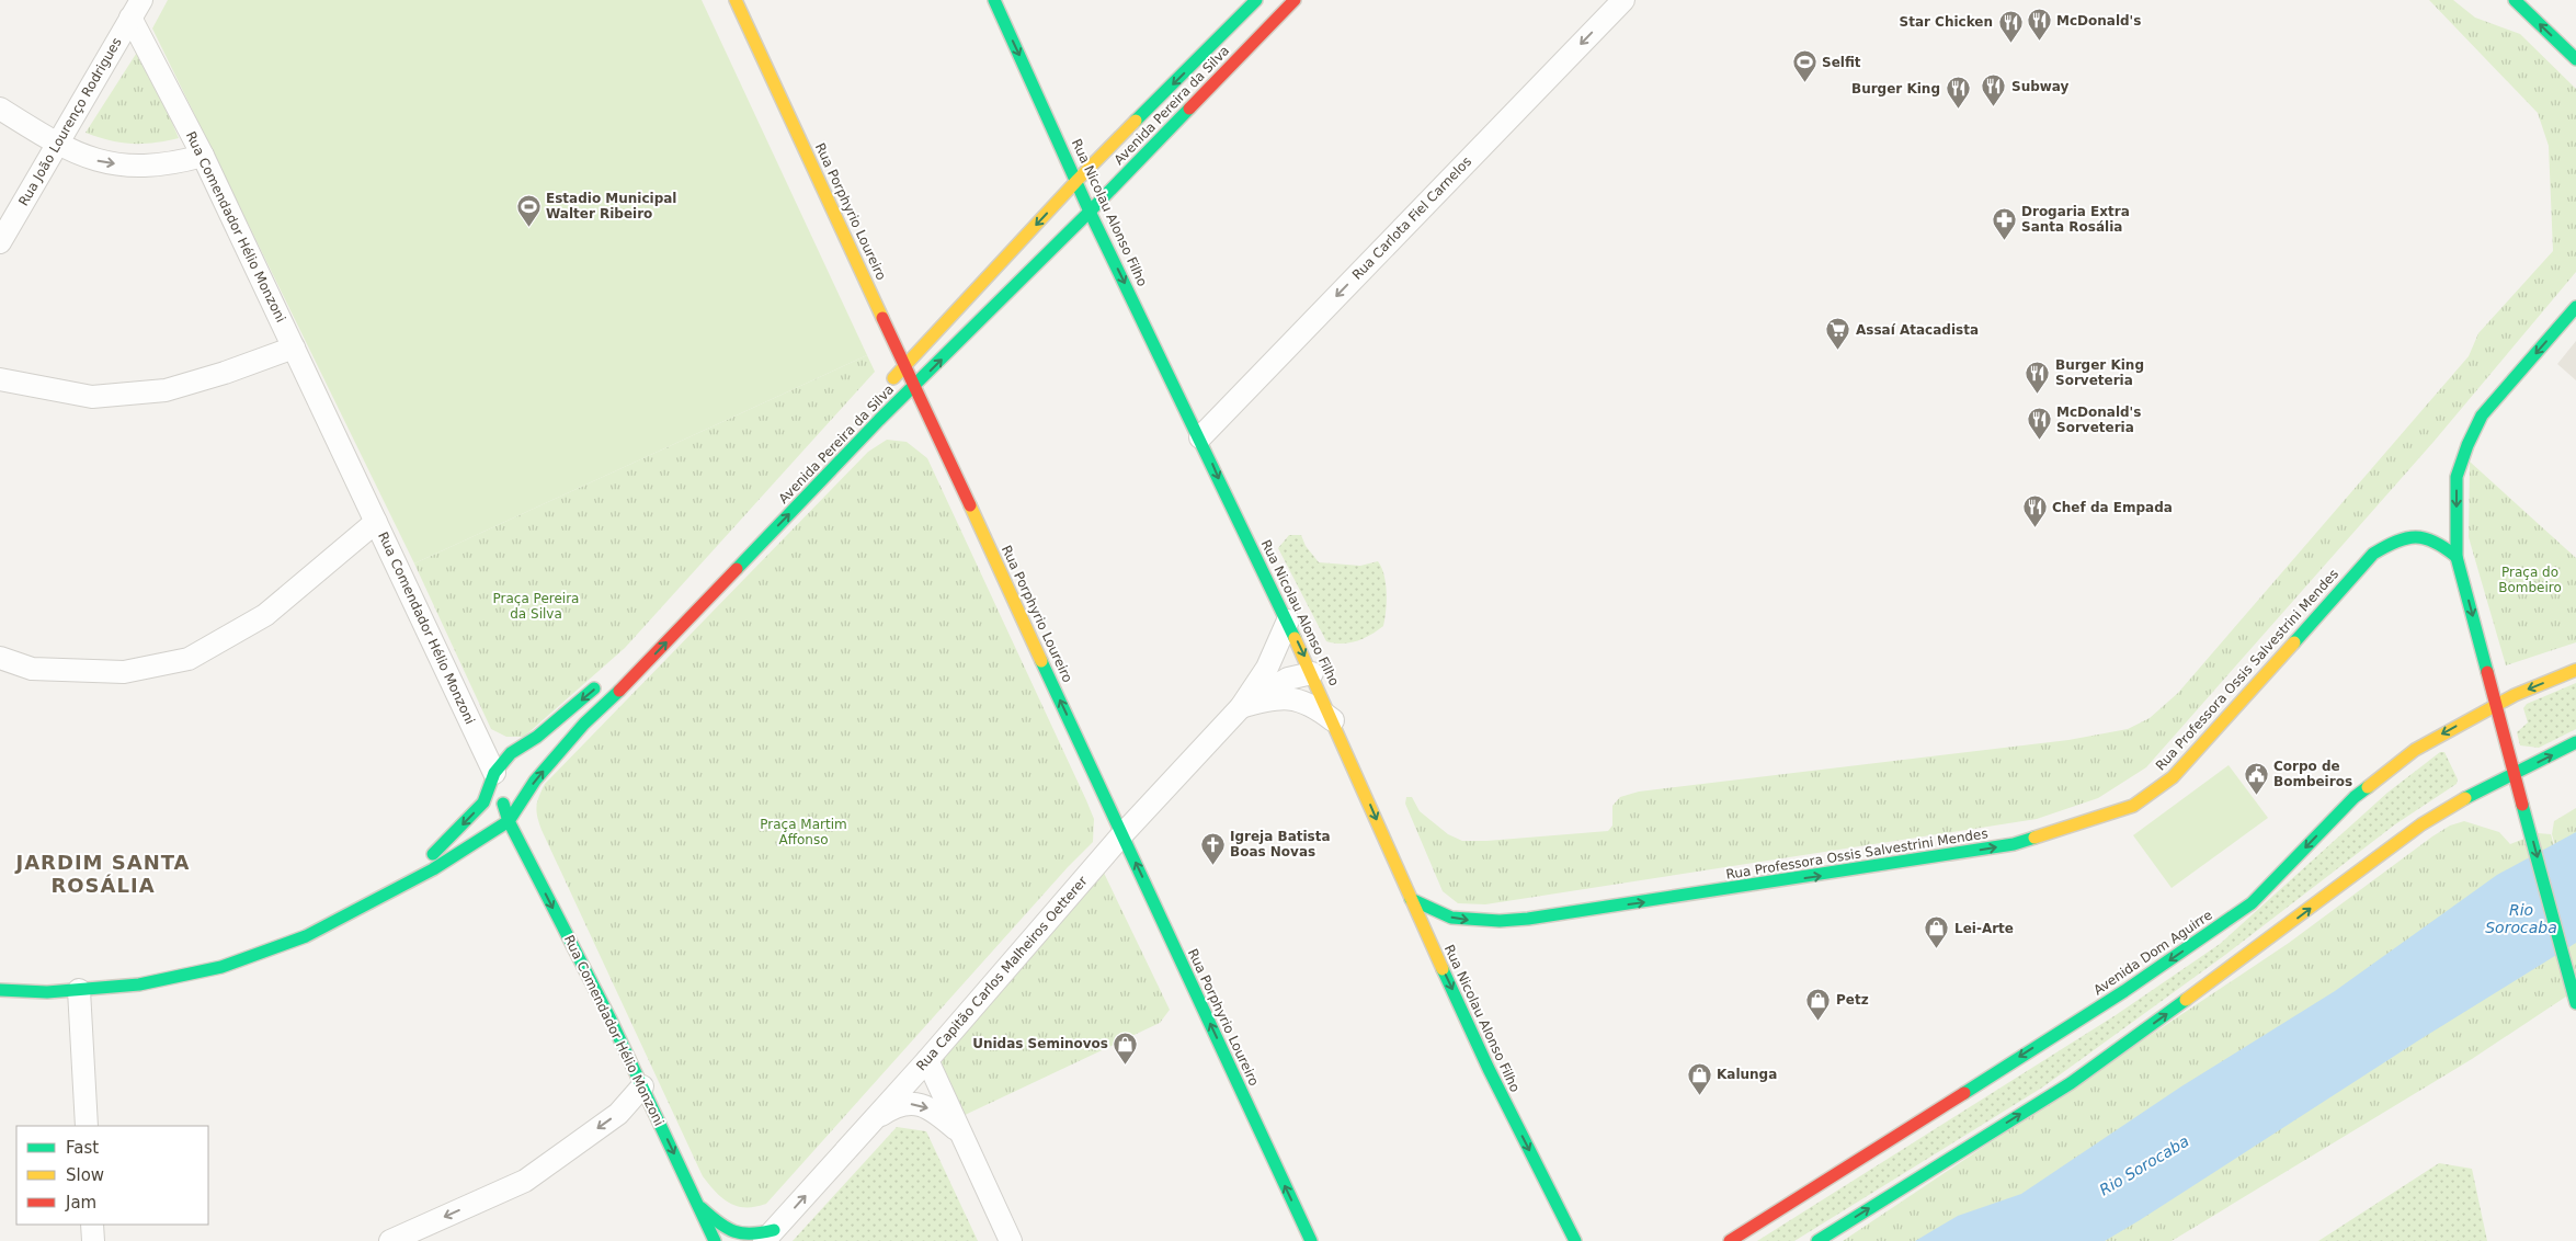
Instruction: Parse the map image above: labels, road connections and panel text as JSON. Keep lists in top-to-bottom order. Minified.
{"streets":{"main road":["Avenida Pereira da Silva","Rua Porphyrio Loureiro","Rua Nicolau Alonso Filho","Rua Comendador Hélio Monzoni","Rua Professora Ossis Salvestrini Mendes","Avenida Dom Aguirre"],"street":["Rua João Lourenço Rodrigues","Rua Carlota Fiel Carnelos","Rua Capitão Carlos Malheiros Oetterer"]},"crossings":[["Avenida Pereira da Silva","Rua Porphyrio Loureiro"],["Avenida Pereira da Silva","Rua Nicolau Alonso Filho"],["Avenida Pereira da Silva","Rua Comendador Hélio Monzoni"],["Rua João Lourenço Rodrigues","Rua Comendador Hélio Monzoni"],["Rua Porphyrio Loureiro","Rua Capitão Carlos Malheiros Oetterer"],["Rua Nicolau Alonso Filho","Rua Carlota Fiel Carnelos"],["Rua Nicolau Alonso Filho","Rua Professora Ossis Salvestrini Mendes"],["Rua Nicolau Alonso Filho","Rua Capitão Carlos Malheiros Oetterer"]],"one_way":["Rua Porphyrio Loureiro","Rua Nicolau Alonso Filho","Rua Carlota Fiel Carnelos","Rua Professora Ossis Salvestrini Mendes"],"districts":["JARDIM SANTA ROSÁLIA"],"water":["Rio Sorocaba"],"parks":["Praça do Bombeiro","Praça Pereira da Silva","Praça Martim Affonso"],"places":{"restaurant":["McDonald's","Star Chicken","Subway","Burger King","Burger King Sorveteria","McDonald's Sorveteria","Chef da Empada"],"sports":["Selfit","Estadio Municipal Walter Ribeiro"],"pharmacy":["Drogaria Extra Santa Rosália"],"supermarket":["Assaí Atacadista"],"public building":["Corpo de Bombeiros"],"church":["Igreja Batista Boas Novas"],"shop":["Lei-Arte","Petz","Unidas Seminovos","Kalunga"]},"legend":["Fast","Slow","Jam"]}
